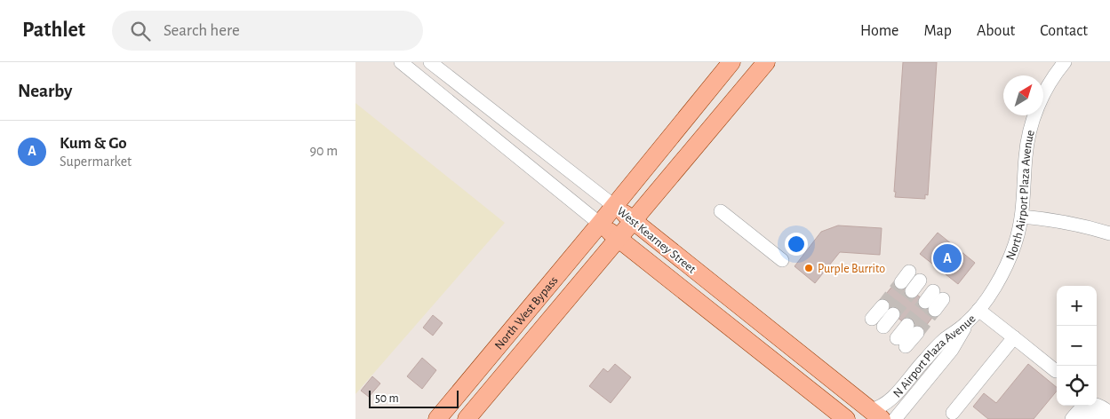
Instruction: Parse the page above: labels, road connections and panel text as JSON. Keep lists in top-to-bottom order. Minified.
{"streets":{"main road":["West Kearney Street","North West Bypass"],"street":["North Airport Plaza Avenue","N Airport Plaza Avenue"]},"crossings":[["North Airport Plaza Avenue","N Airport Plaza Avenue"],["West Kearney Street","North West Bypass"],["West Kearney Street","N Airport Plaza Avenue"]],"places":["Purple Burrito"],"scale_bar":"50 m","north":"top right","page":{"header":"Pathlet","search":"Search here","nav":["Home","Map","About","Contact"],"heading":"Nearby","list":[{"mark":"A","name":"Kum & Go","note":"Supermarket","value":"90 m"}],"pins":"A","map_buttons":["+","−"],"scale":"50 m"}}
